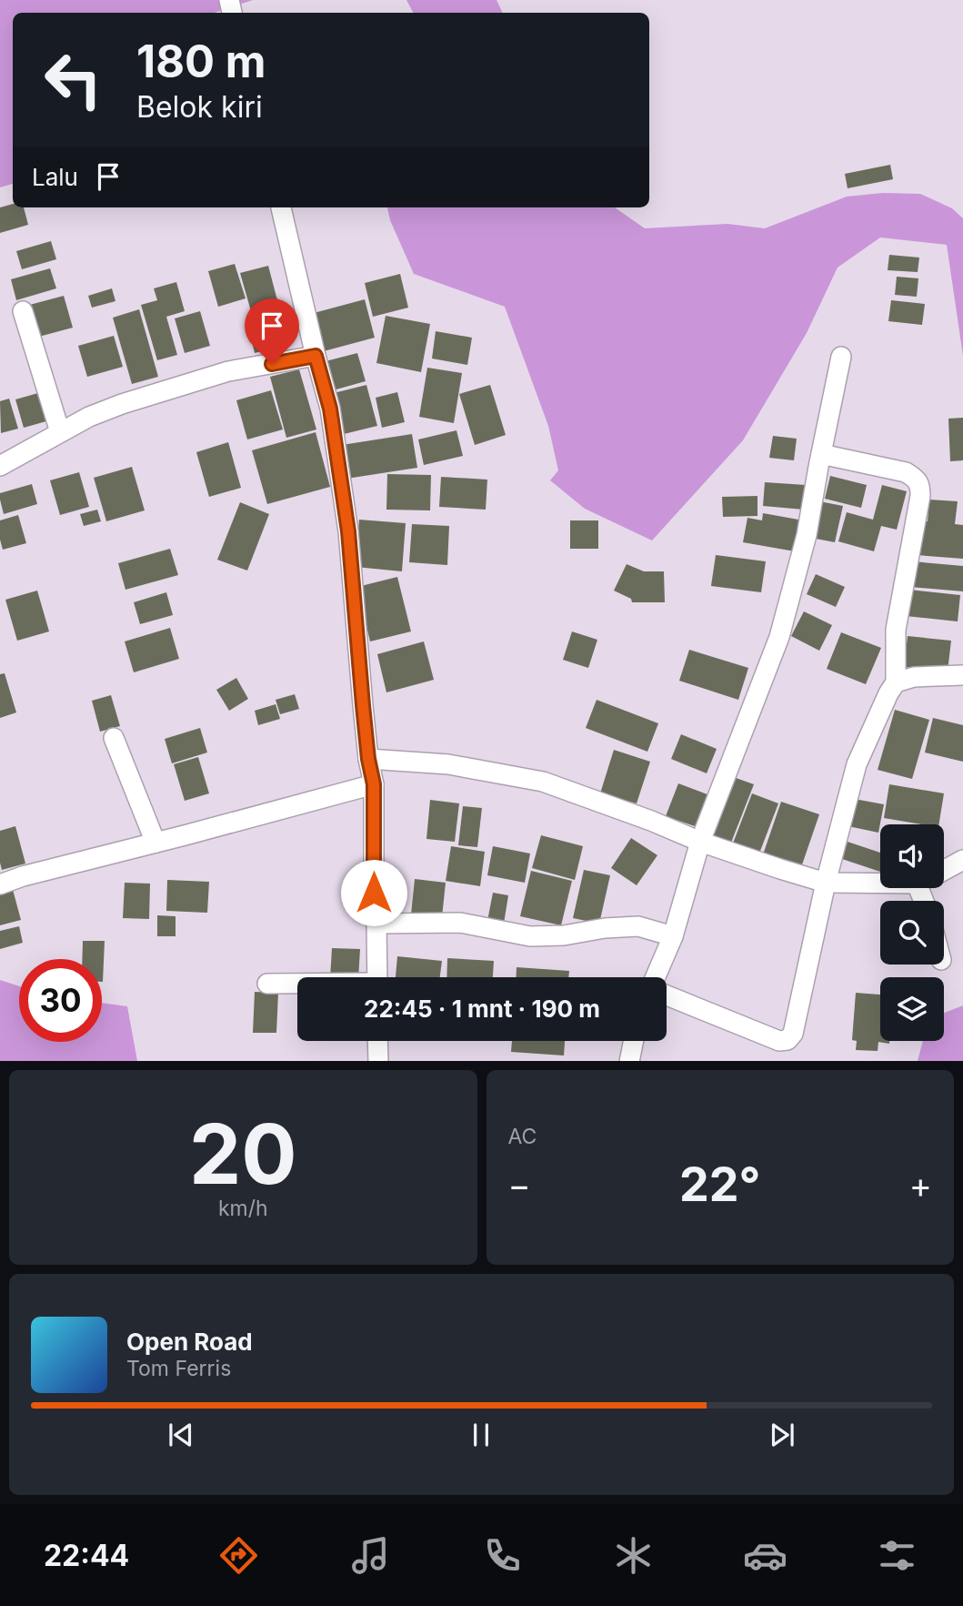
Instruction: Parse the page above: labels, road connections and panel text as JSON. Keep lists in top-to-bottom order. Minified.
{"page":{"turn":["180 m","Belok kiri"],"then":"Lalu","limit":"30","trip":"22:45 · 1 mnt · 190 m","tile":[["20","km/h"],"AC"],"heat":["−","22°","+"],"song":["Open Road","Tom Ferris"],"tabs":"22:44"}}
